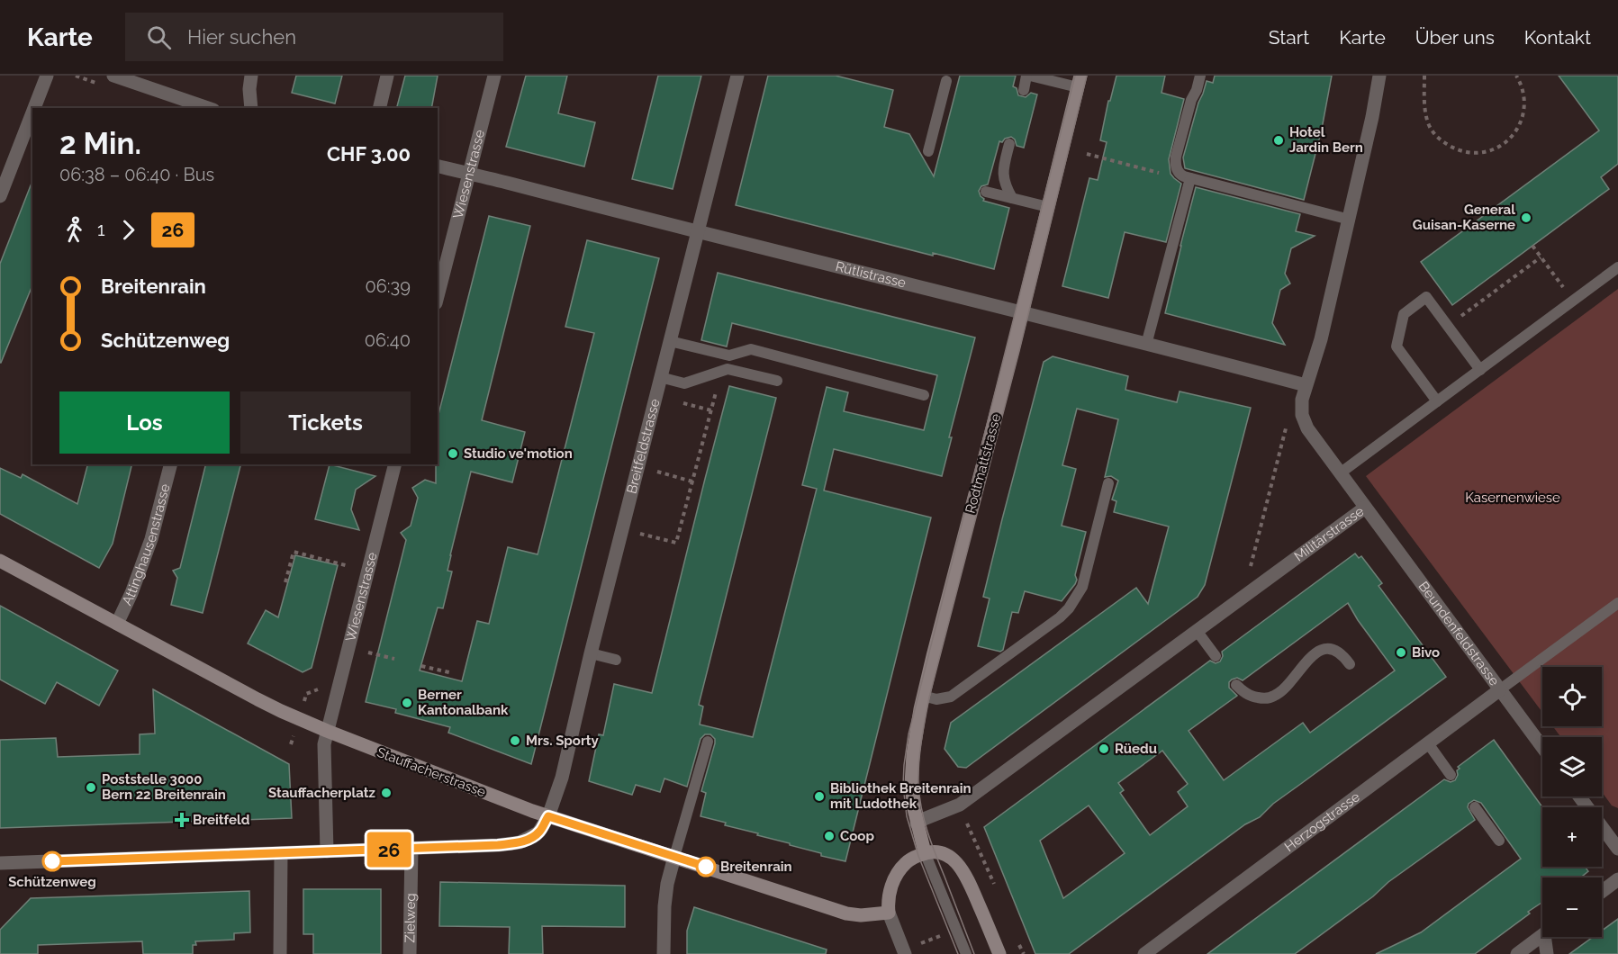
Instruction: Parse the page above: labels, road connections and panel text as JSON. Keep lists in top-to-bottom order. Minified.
{"streets":{"street":["Wiesenstrasse","Rütlistrasse","Breitfeldstrasse","Rodtmattstrasse","Militärstrasse","Attinghausenstrasse","Beundenfeldstrasse","Stauffacherstrasse","Herzogstrasse","Zielweg"]},"crossings":[["Wiesenstrasse","Rütlistrasse"],["Wiesenstrasse","Stauffacherstrasse"],["Rütlistrasse","Breitfeldstrasse"],["Rütlistrasse","Rodtmattstrasse"],["Rütlistrasse","Militärstrasse"],["Breitfeldstrasse","Stauffacherstrasse"],["Rodtmattstrasse","Militärstrasse"],["Militärstrasse","Beundenfeldstrasse"],["Attinghausenstrasse","Stauffacherstrasse"],["Beundenfeldstrasse","Herzogstrasse"]],"parks":["Kasernenwiese"],"places":{"other":["Hotel Jardin Bern","General Guisan-Kaserne","Studio ve'motion","Bivo","Berner Kantonalbank","Mrs. Sporty","Rüedu","Poststelle 3000 Bern 22 Breitenrain","Stauffacherplatz","Bibliothek Breitenrain mit Ludothek","Coop","Schützenweg","Breitenrain"],"health":["Breitfeld"]},"lines":["bus line 26"],"page":{"header":"Karte","search":"Hier suchen","nav":["Start","Karte","Über uns","Kontakt"],"on_map":"26","heading":["2 Min.","06:38 – 06:40 · Bus","CHF 3.00"],"legs":["1","26"],"list":[{"name":"Breitenrain","value":"06:39"},{"name":"Schützenweg","value":"06:40"}],"buttons":["Los","Tickets"],"map_buttons":["+","−"]}}
